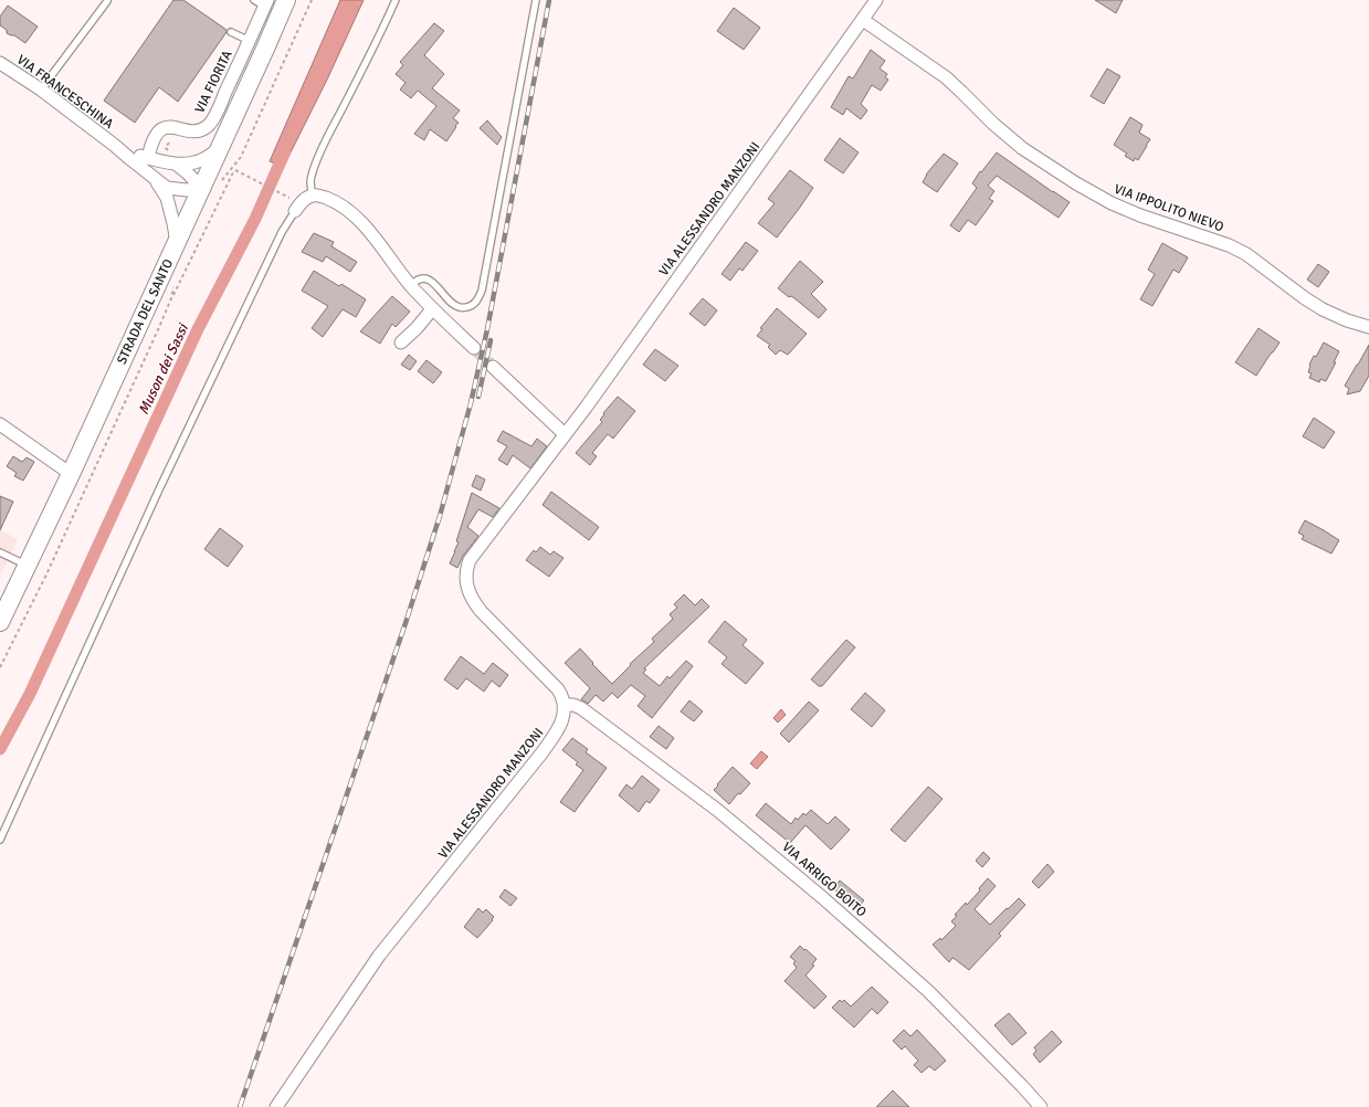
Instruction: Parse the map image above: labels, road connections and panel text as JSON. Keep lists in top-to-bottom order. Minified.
{"streets":{"main road":["STRADA DEL SANTO"],"street":["VIA FIORITA","VIA FRANCESCHINA","VIA IPPOLITO NIEVO","VIA ALESSANDRO MANZONI","VIA ARRIGO BOITO"]},"crossings":[["VIA FIORITA","VIA FRANCESCHINA"],["VIA FRANCESCHINA","STRADA DEL SANTO"],["VIA IPPOLITO NIEVO","VIA ALESSANDRO MANZONI"],["VIA ALESSANDRO MANZONI","VIA ARRIGO BOITO"]],"water":["Muson dei Sassi"]}
